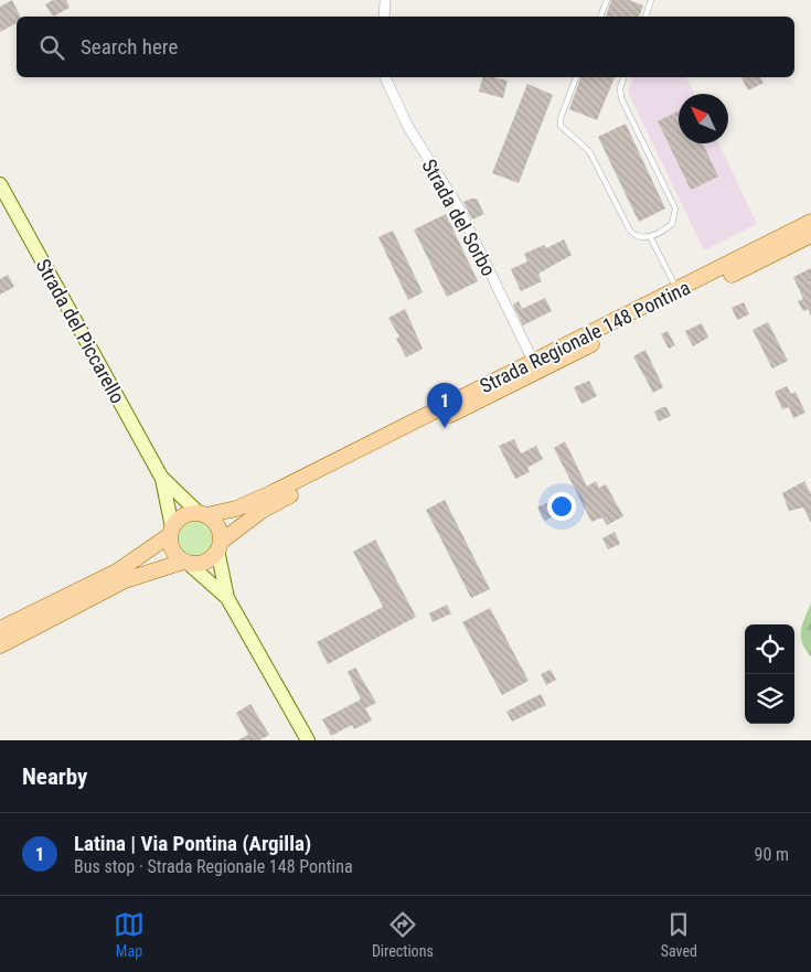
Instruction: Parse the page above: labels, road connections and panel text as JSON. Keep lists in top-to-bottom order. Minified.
{"streets":{"main road":["Strada Regionale 148 Pontina"],"street":["Strada del Sorbo","Strada del Piccarello"]},"crossings":[["Strada del Sorbo","Strada Regionale 148 Pontina"],["Strada del Piccarello","Strada Regionale 148 Pontina"]],"north":"top left","page":{"search":"Search here","pins":"1","heading":"Nearby","list":[{"mark":"1","name":"Latina | Via Pontina (Argilla)","note":"Bus stop · Strada Regionale 148 Pontina","value":"90 m"}],"nav":["Map","Directions","Saved"]}}
